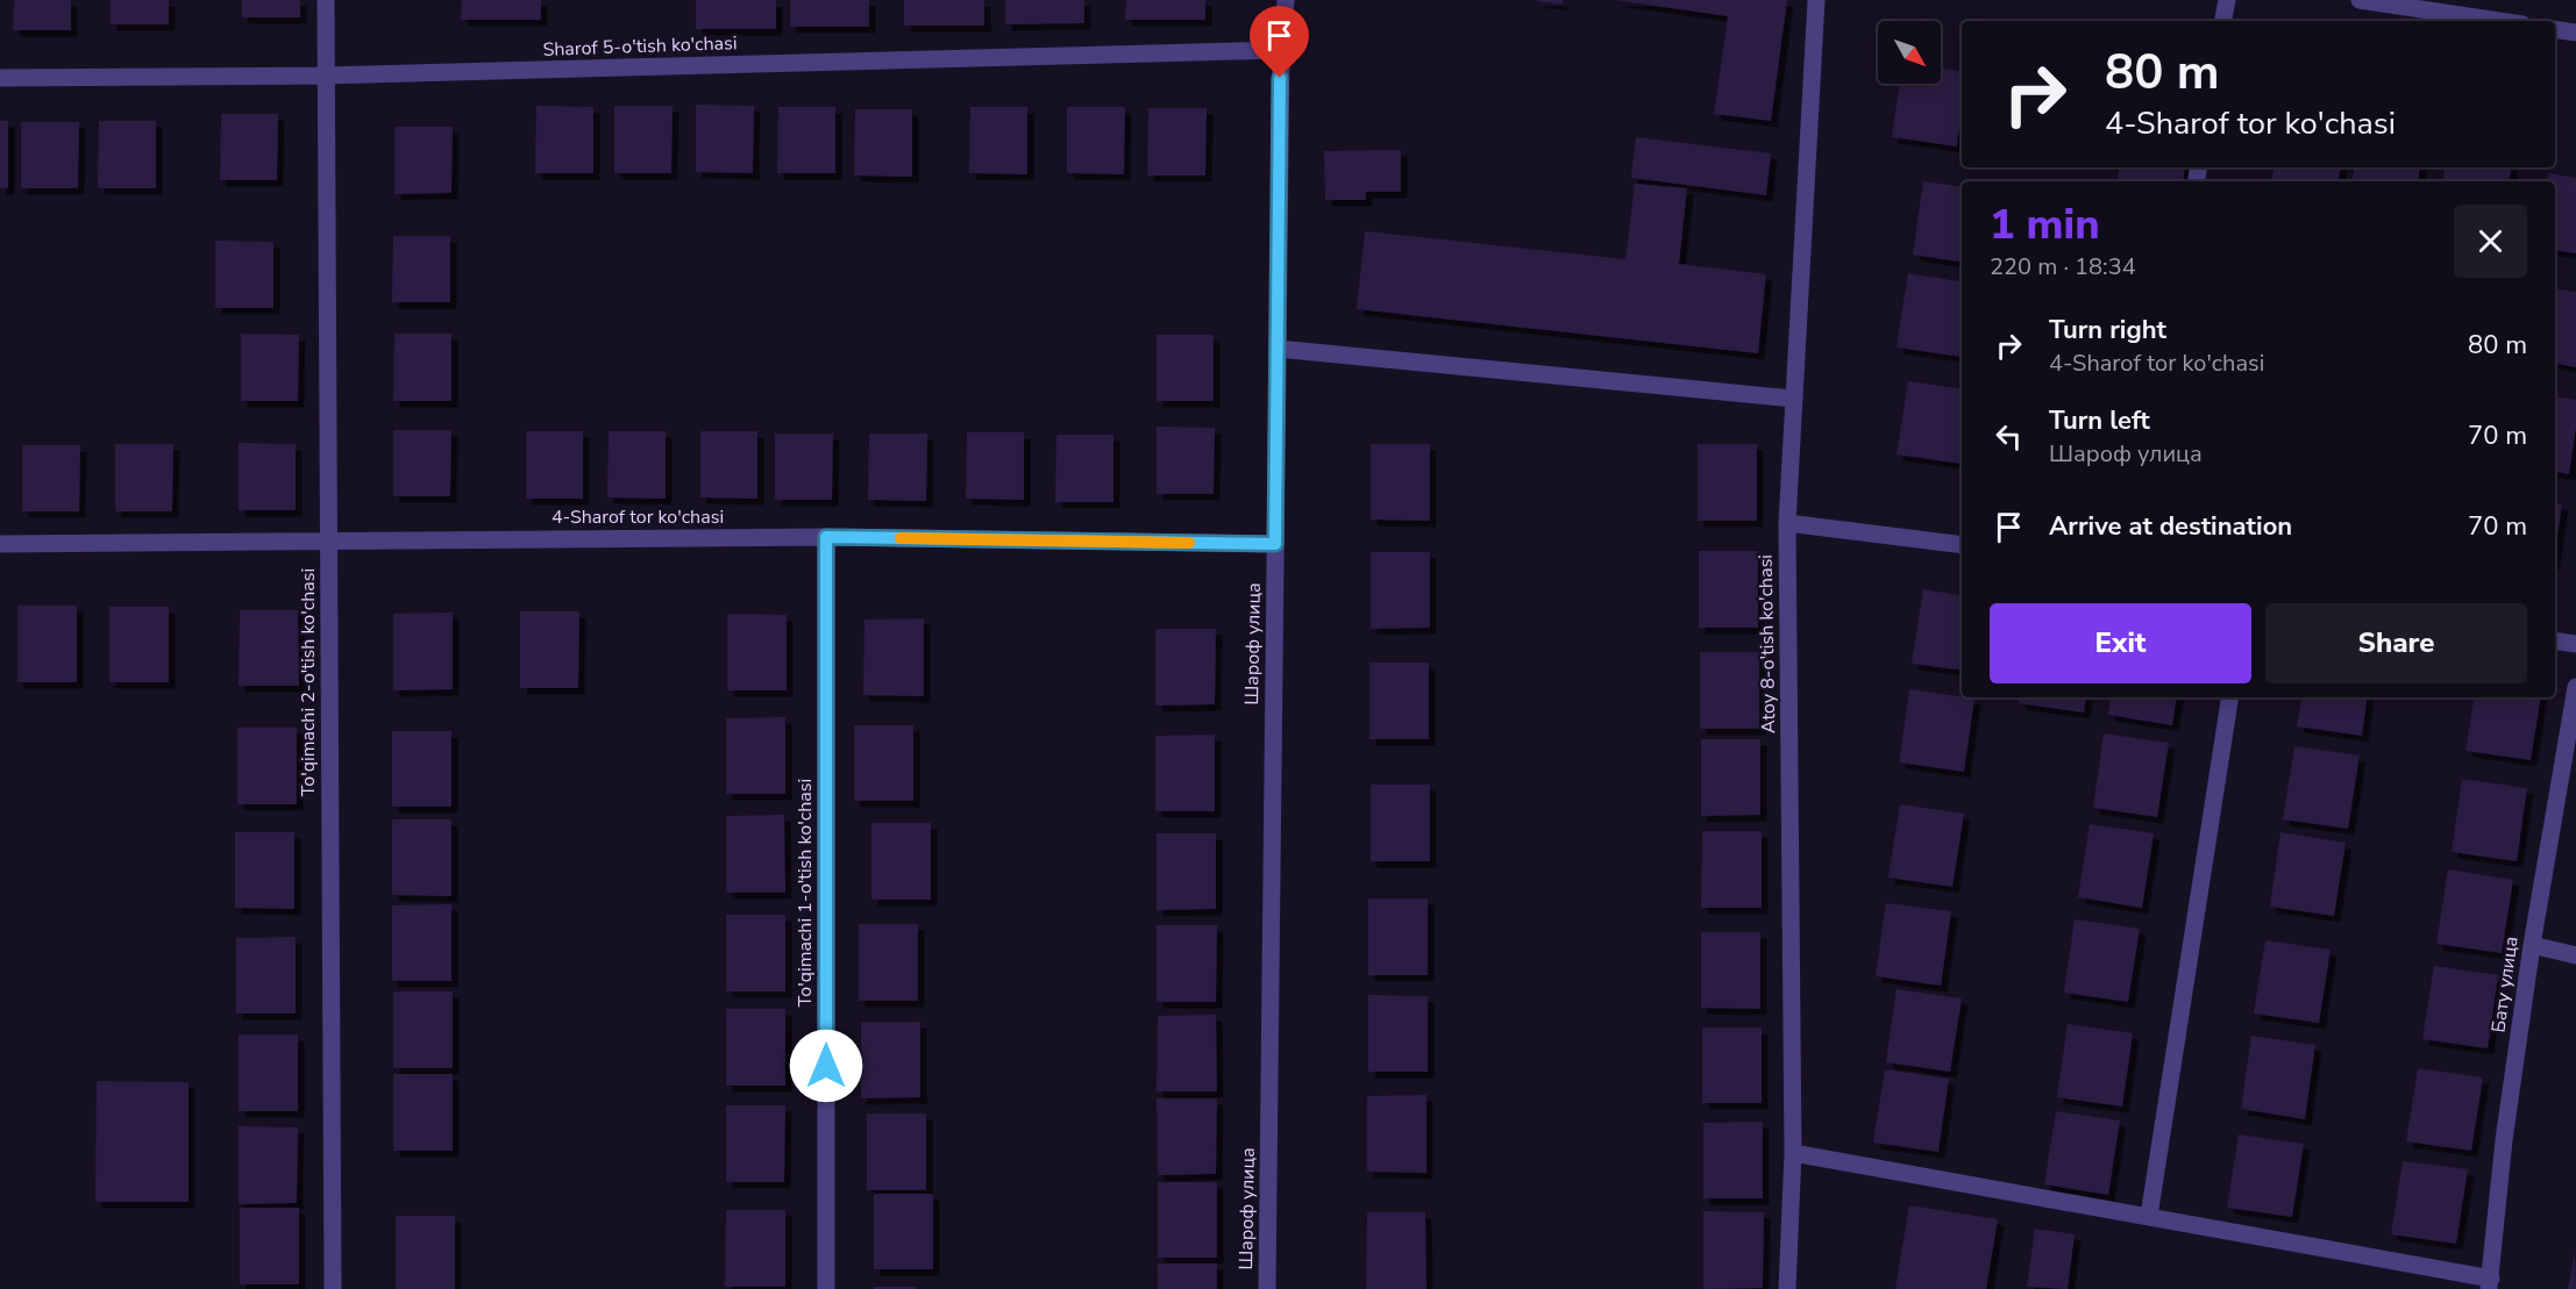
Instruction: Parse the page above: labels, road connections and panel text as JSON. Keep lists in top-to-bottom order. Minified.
{"streets":{"street":["Sharof 5-o'tish ko'chasi","4-Sharof tor ko'chasi","Шароф улица","Atoy 8-o'tish ko'chasi","To'qimachi 2-o'tish ko'chasi","To'qimachi 1-o'tish ko'chasi","Бату улица"]},"crossings":[["Sharof 5-o'tish ko'chasi","Шароф улица"],["Sharof 5-o'tish ko'chasi","To'qimachi 2-o'tish ko'chasi"],["4-Sharof tor ko'chasi","Шароф улица"],["4-Sharof tor ko'chasi","To'qimachi 2-o'tish ko'chasi"],["4-Sharof tor ko'chasi","To'qimachi 1-o'tish ko'chasi"]],"north":"bottom right","page":{"turn":["80 m","4-Sharof tor ko'chasi"],"heading":["1 min","220 m · 18:34"],"list":[{"name":"Turn right","note":"4-Sharof tor ko'chasi","value":"80 m"},{"name":"Turn left","note":"Шароф улица","value":"70 m"},{"name":"Arrive at destination","value":"70 m"}],"buttons":["Exit","Share"]}}
